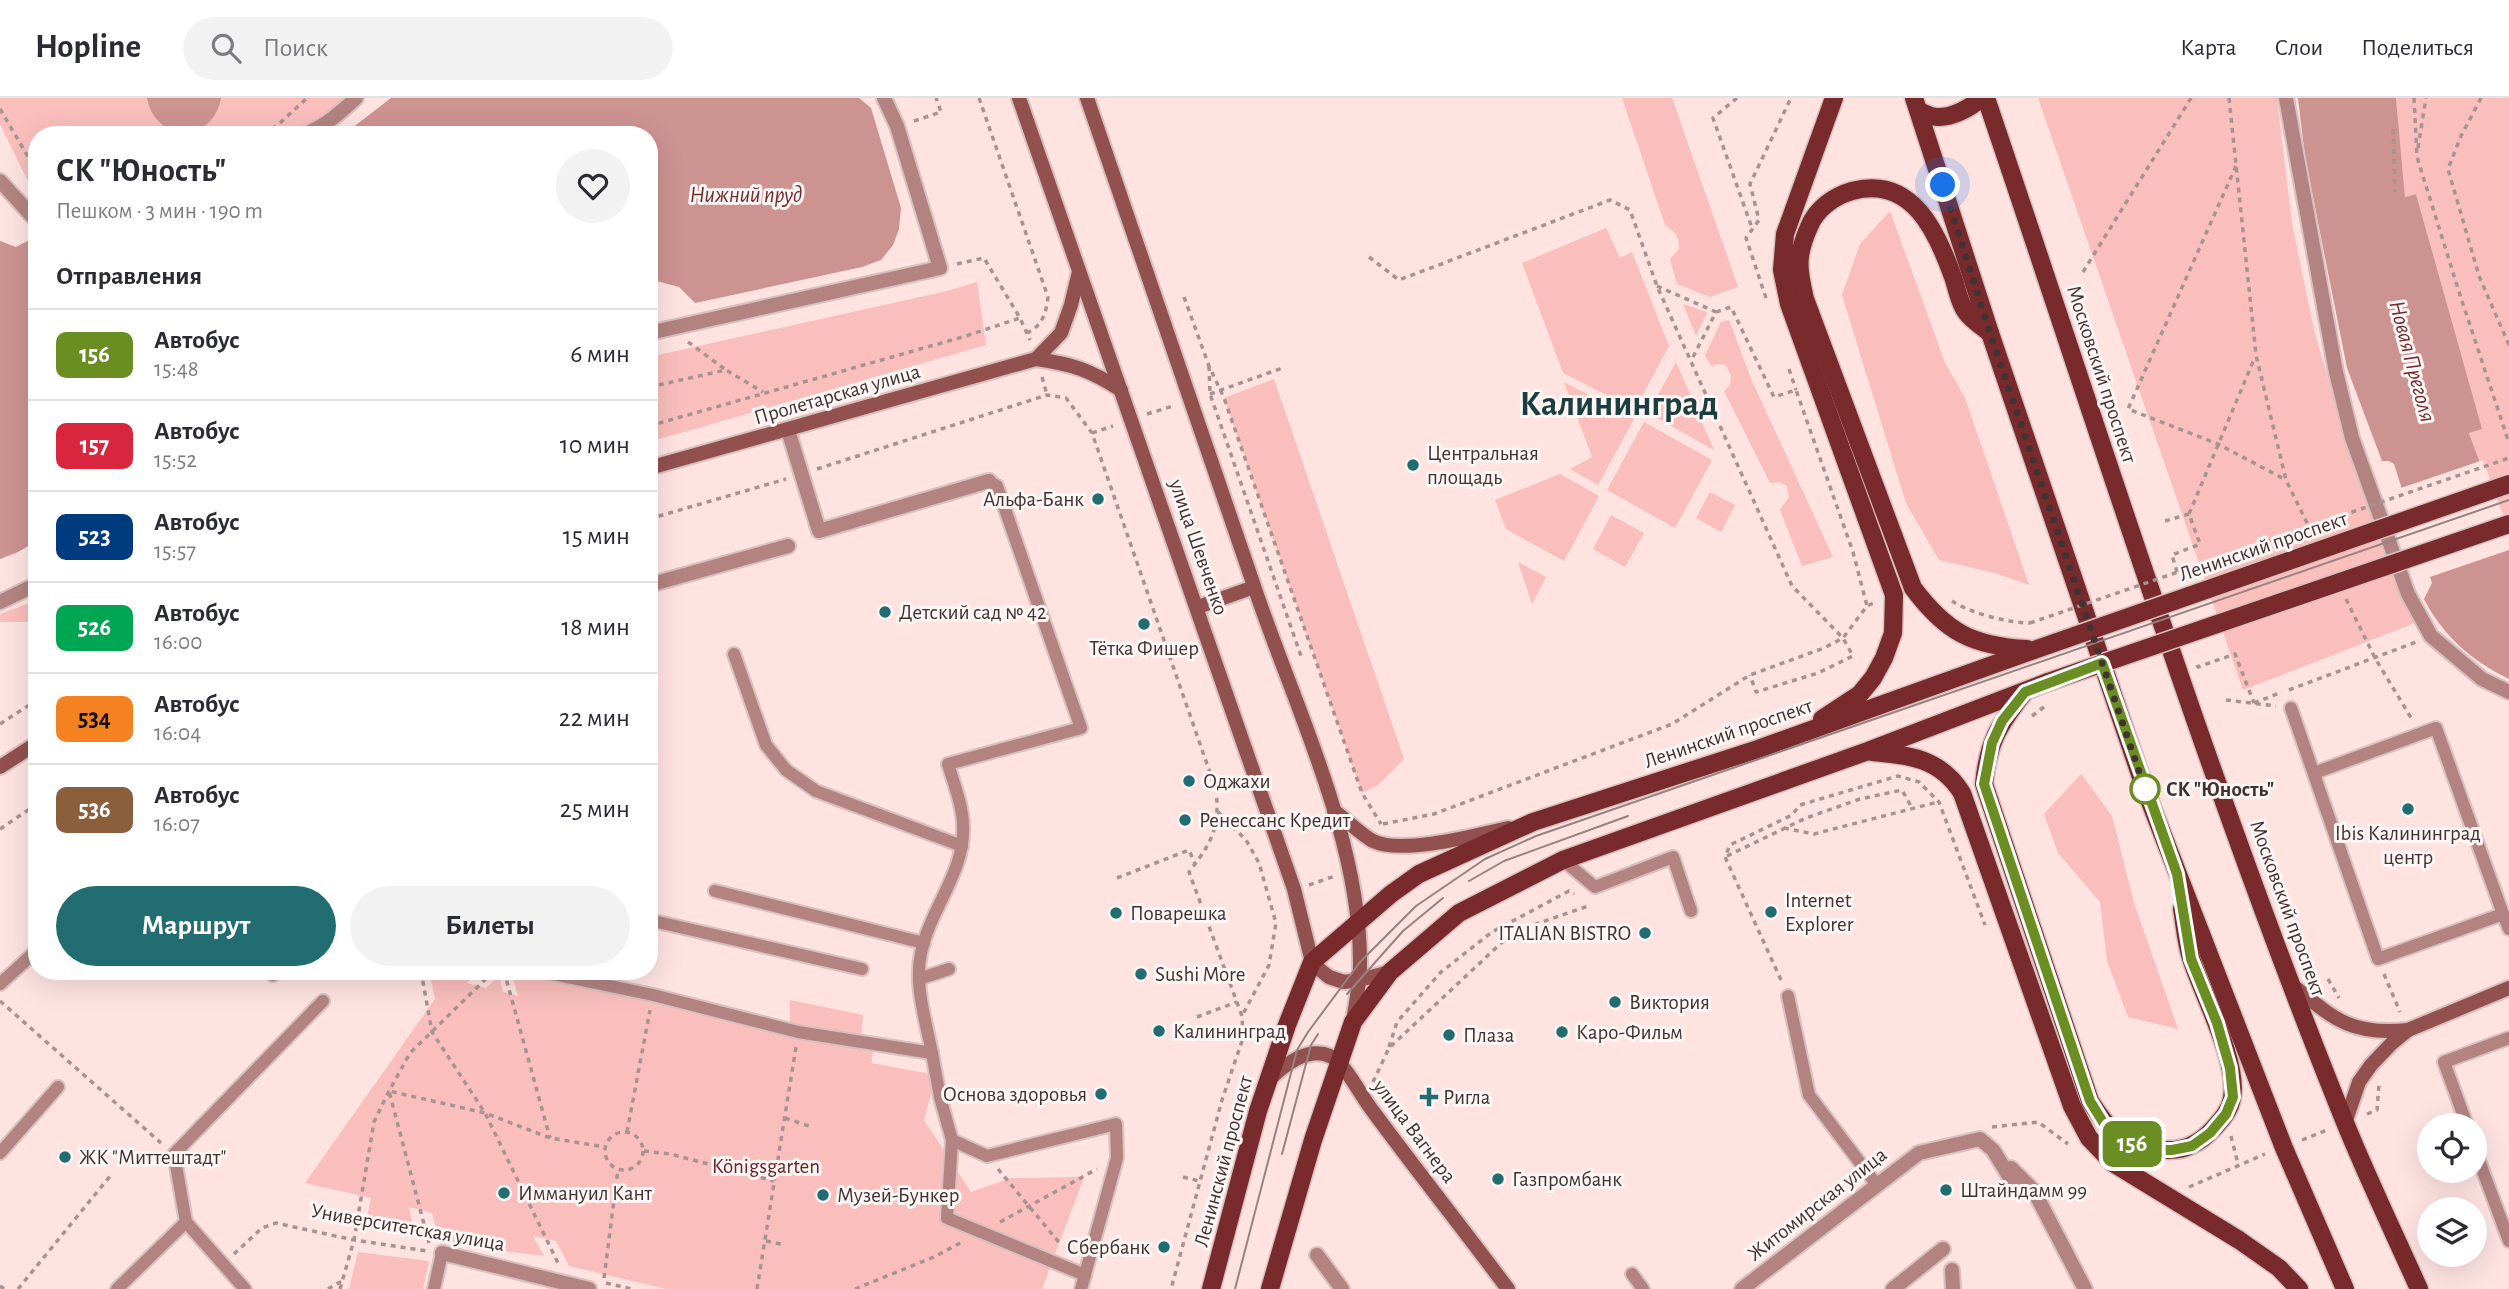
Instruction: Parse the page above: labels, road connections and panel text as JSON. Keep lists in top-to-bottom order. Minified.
{"streets":{"main road":["Московский проспект","Пролетарская улица","Ленинский проспект","улица Шевченко","улица Вагнера"],"street":["Житомирская улица"],"path":["Университетская улица"]},"crossings":[["Пролетарская улица","улица Шевченко"],["Ленинский проспект","улица Шевченко"]],"districts":["Калининград"],"water":["Нижний пруд","Новая Преголя"],"parks":["Königsgarten"],"places":{"other":["Центральная площадь","Альфа-Банк","Детский сад № 42","Тётка Фишер","Оджахи","СК \"Юность\"","Ibis Калининград центр","Ренессанс Кредит","Internet Explorer","Поварешка","ITALIAN BISTRO","Sushi More","Виктория","Калининград","Каро-Фильм","Плаза","Основа здоровья","ЖК \"Миттештадт\"","Газпромбанк","Штайндамм 99","Иммануил Кант","Музей-Бункер","Сбербанк"],"health":["Ригла"]},"lines":["bus line 156"],"page":{"header":"Hopline","search":"Поиск","nav":["Карта","Слои","Поделиться"],"on_map":"156","heading":[["СК \"Юность\"","Пешком · 3 мин · 190 m"],"Отправления"],"list":[{"mark":"156","name":"Автобус","note":"15:48","value":"6 мин"},{"mark":"157","name":"Автобус","note":"15:52","value":"10 мин"},{"mark":"523","name":"Автобус","note":"15:57","value":"15 мин"},{"mark":"526","name":"Автобус","note":"16:00","value":"18 мин"},{"mark":"534","name":"Автобус","note":"16:04","value":"22 мин"},{"mark":"536","name":"Автобус","note":"16:07","value":"25 мин"}],"buttons":["Маршрут","Билеты"]}}
